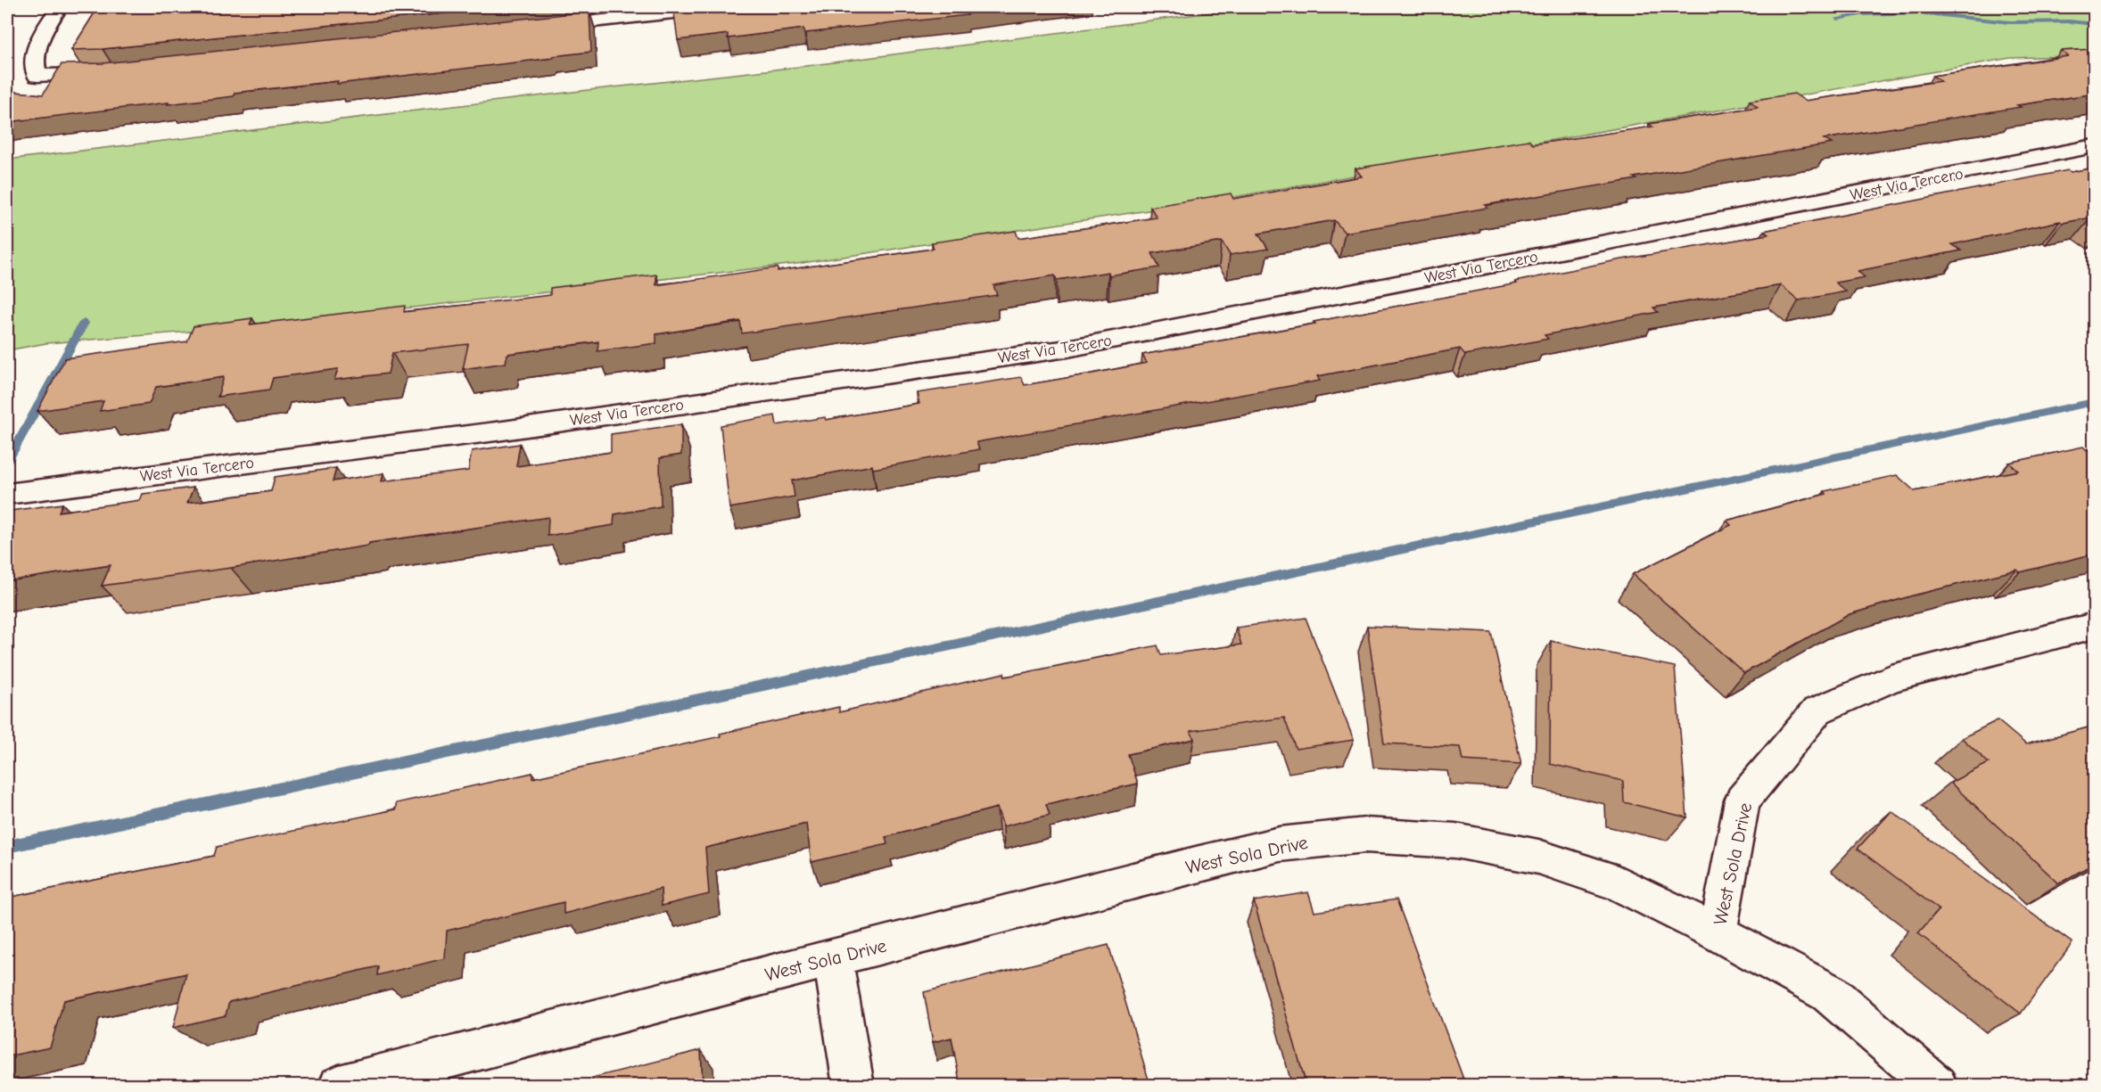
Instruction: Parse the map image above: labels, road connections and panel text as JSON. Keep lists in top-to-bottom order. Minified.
{"streets":{"street":["West Via Tercero","West Sola Drive"]}}
